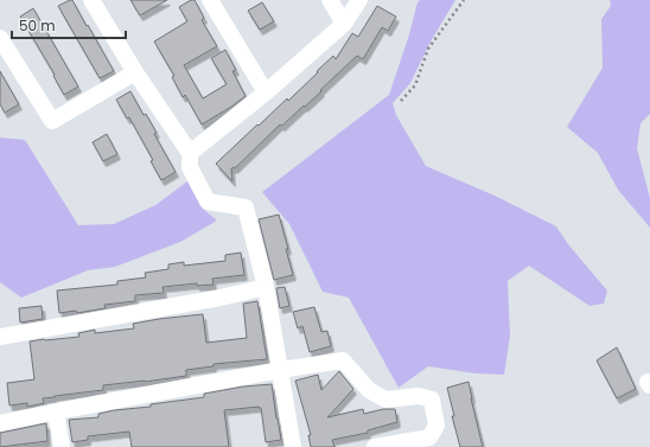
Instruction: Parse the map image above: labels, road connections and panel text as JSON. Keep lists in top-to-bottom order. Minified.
{"scale_bar":"50 m"}
